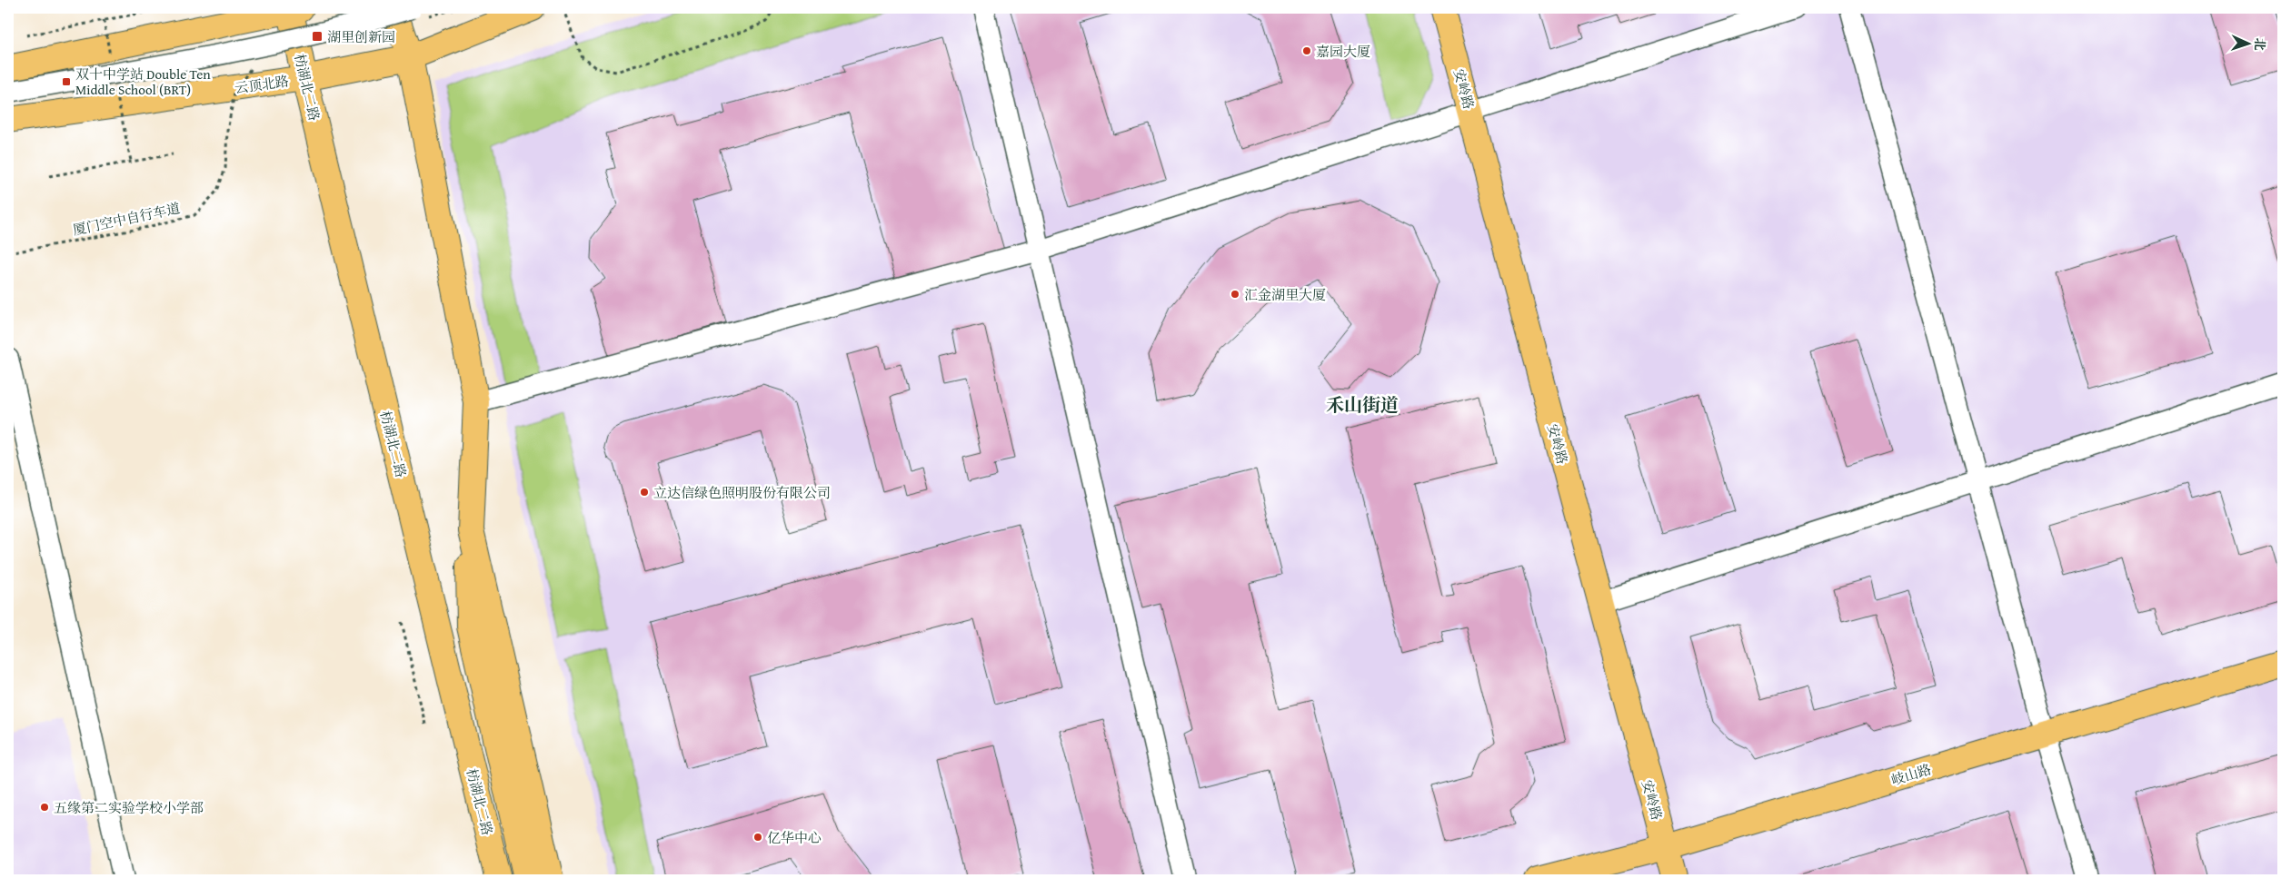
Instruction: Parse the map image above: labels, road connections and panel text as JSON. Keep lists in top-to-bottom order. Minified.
{"streets":{"main road":["云顶北路","枋湖北二路","安岭路","岐山路"],"path":["厦门空中自行车道"]},"crossings":[["云顶北路","枋湖北二路"],["安岭路","岐山路"]],"districts":["禾山街道"],"places":{"transit":["湖里创新园","双十中学站 Double Ten Middle School (BRT)"],"other":["嘉园大厦","汇金湖里大厦","立达信绿色照明股份有限公司","五缘第二实验学校小学部","亿华中心"]},"north":"right"}
